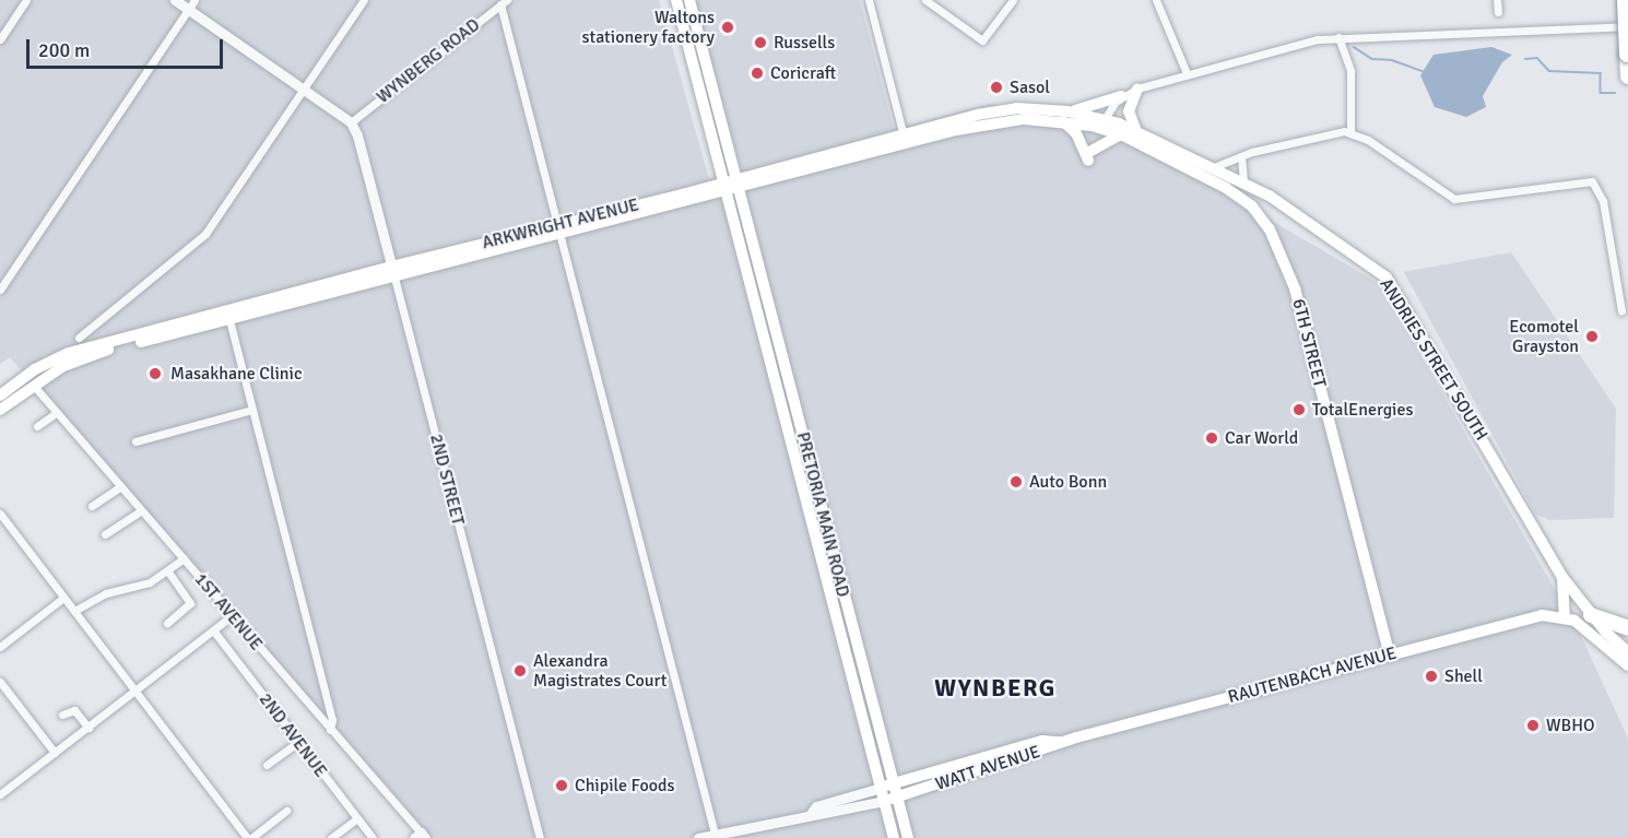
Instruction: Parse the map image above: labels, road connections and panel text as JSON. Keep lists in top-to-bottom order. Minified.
{"streets":{"main road":["ARKWRIGHT AVENUE","6TH STREET","ANDRIES STREET SOUTH","PRETORIA MAIN ROAD","RAUTENBACH AVENUE","WATT AVENUE"],"street":["WYNBERG ROAD","2ND STREET","1ST AVENUE","2ND AVENUE"]},"crossings":[["WYNBERG ROAD","2ND STREET"],["ARKWRIGHT AVENUE","6TH STREET"],["ARKWRIGHT AVENUE","ANDRIES STREET SOUTH"],["ARKWRIGHT AVENUE","2ND STREET"],["ARKWRIGHT AVENUE","PRETORIA MAIN ROAD"],["ARKWRIGHT AVENUE","1ST AVENUE"],["6TH STREET","ANDRIES STREET SOUTH"],["6TH STREET","RAUTENBACH AVENUE"],["PRETORIA MAIN ROAD","WATT AVENUE"],["RAUTENBACH AVENUE","WATT AVENUE"]],"districts":["WYNBERG"],"places":["Waltons stationery factory","Russells","Coricraft","Sasol","Ecomotel Grayston","Masakhane Clinic","TotalEnergies","Car World","Auto Bonn","Alexandra Magistrates Court","Shell","WBHO","Chipile Foods"],"scale_bar":"200 m"}
